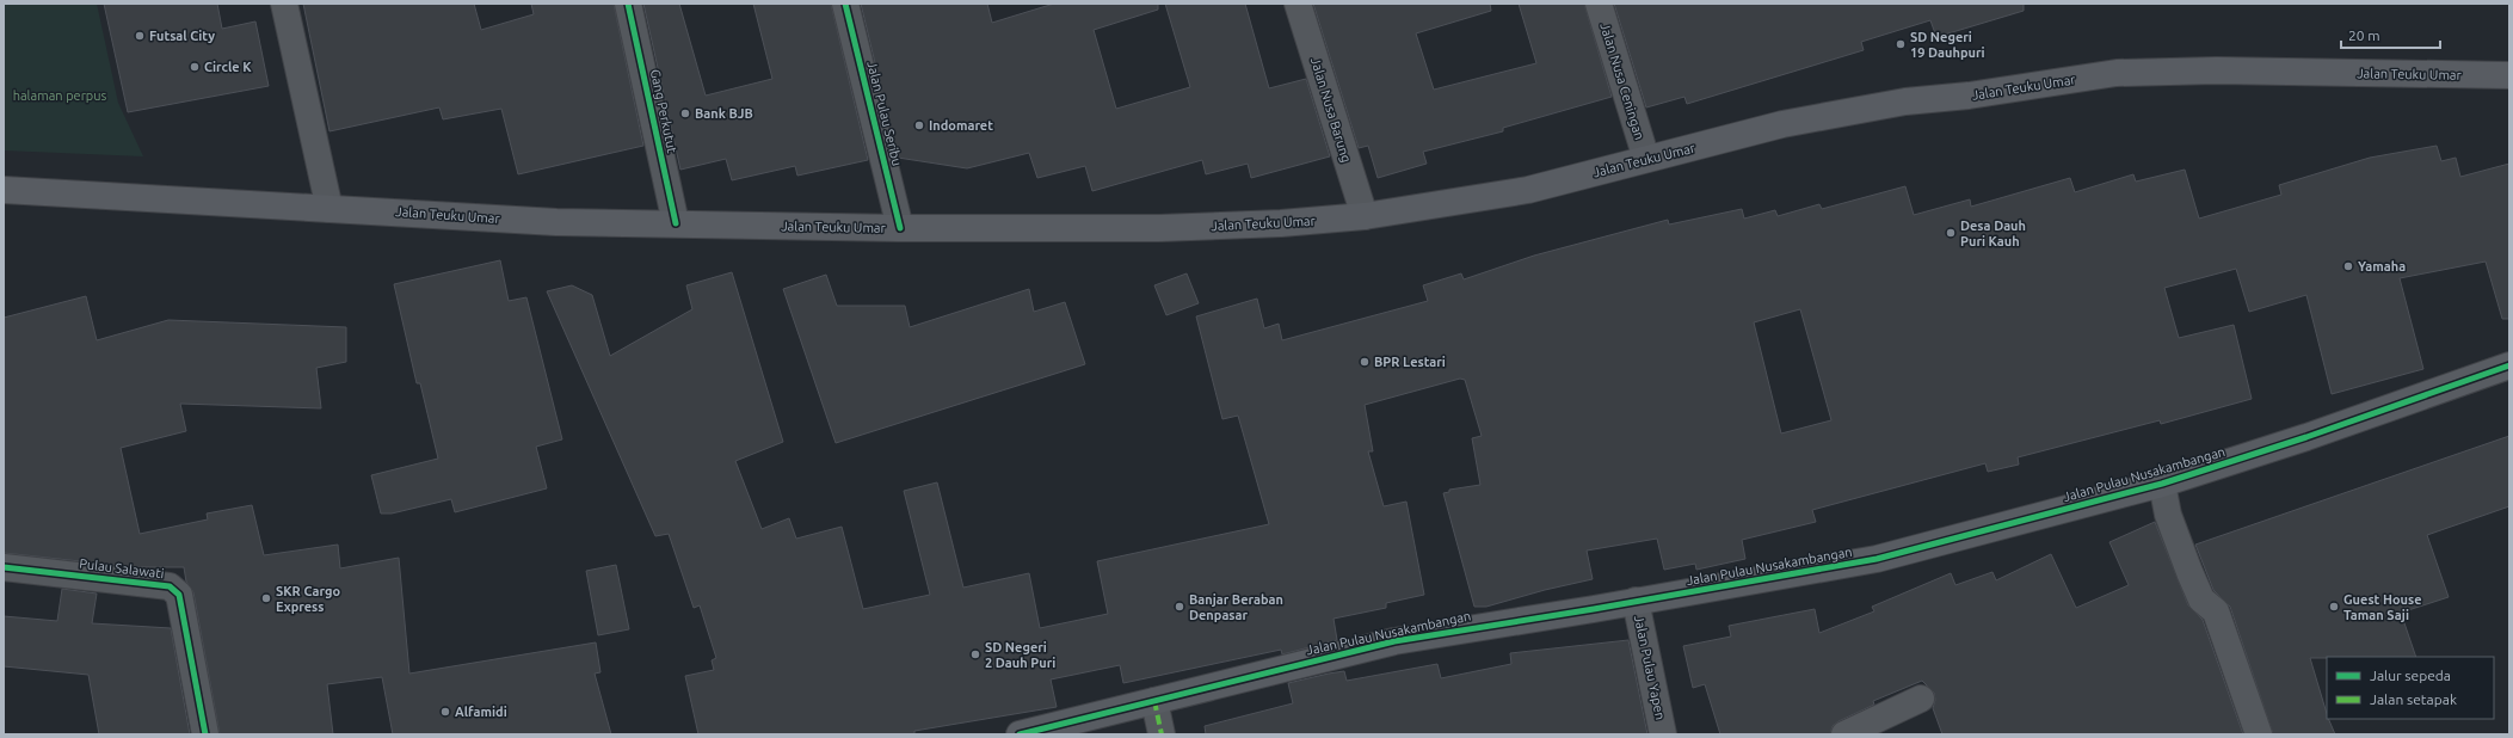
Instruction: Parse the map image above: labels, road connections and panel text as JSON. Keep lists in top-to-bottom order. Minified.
{"streets":{"main road":["Jalan Teuku Umar","Jalan Pulau Nusakambangan"],"street":["Jalan Nusa Ceningan","Jalan Nusa Barung","Gang Perkutut","Jalan Pulau Seribu","Pulau Salawati","Jalan Pulau Yapen"]},"crossings":[["Jalan Teuku Umar","Jalan Nusa Ceningan"],["Jalan Teuku Umar","Jalan Nusa Barung"],["Jalan Teuku Umar","Gang Perkutut"],["Jalan Teuku Umar","Jalan Pulau Seribu"],["Jalan Pulau Nusakambangan","Jalan Pulau Yapen"]],"parks":["halaman perpus"],"places":["Futsal City","SD Negeri 19 Dauhpuri","Circle K","Bank BJB","Indomaret","Desa Dauh Puri Kauh","Yamaha","BPR Lestari","SKR Cargo Express","Banjar Beraban Denpasar","Guest House Taman Saji","SD Negeri 2 Dauh Puri","Alfamidi"],"legend":["Jalur sepeda","Jalan setapak"],"scale_bar":"20 m"}
